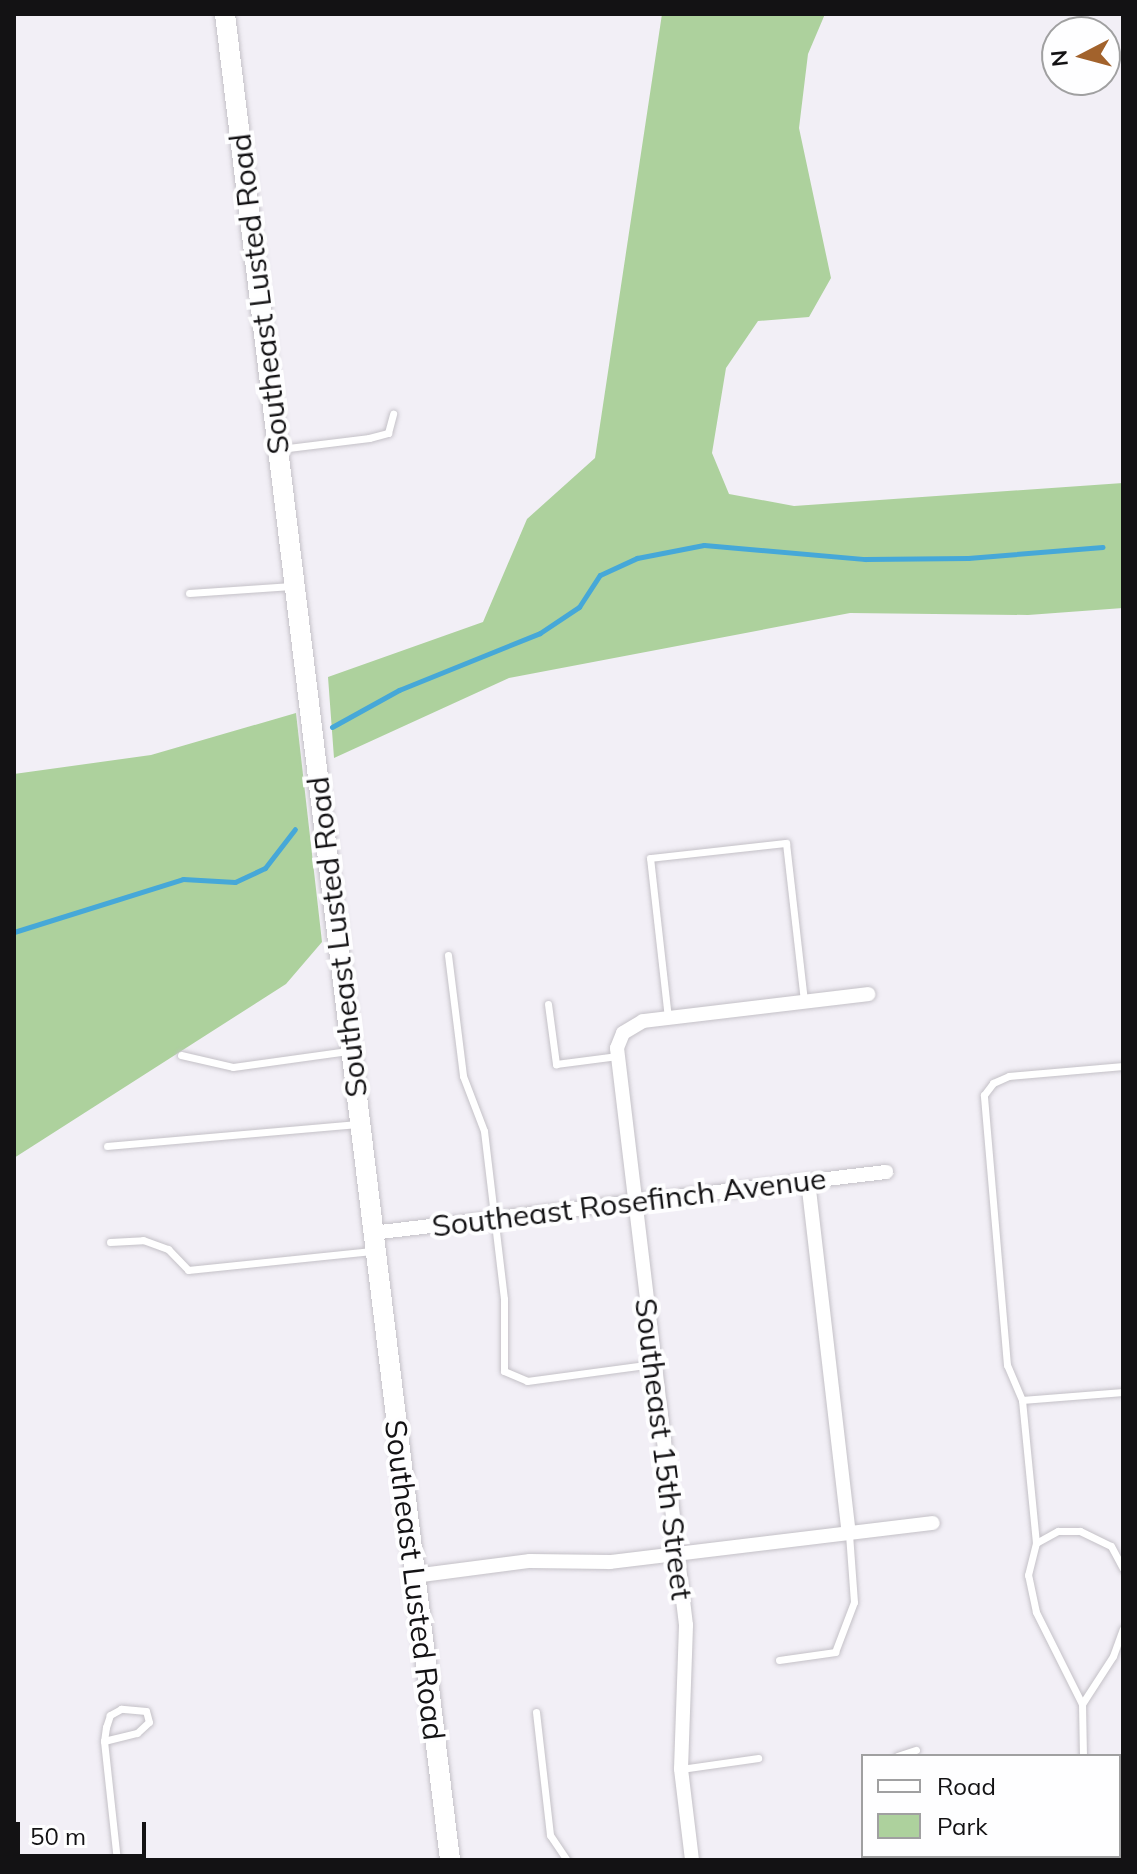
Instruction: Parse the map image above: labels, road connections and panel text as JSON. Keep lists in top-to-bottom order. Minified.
{"streets":{"main road":["Southeast Lusted Road"],"street":["Southeast Rosefinch Avenue","Southeast 15th Street"]},"crossings":[["Southeast Lusted Road","Southeast Rosefinch Avenue"],["Southeast Rosefinch Avenue","Southeast 15th Street"]],"legend":["Road","Park"],"scale_bar":"50 m","north":"left"}
